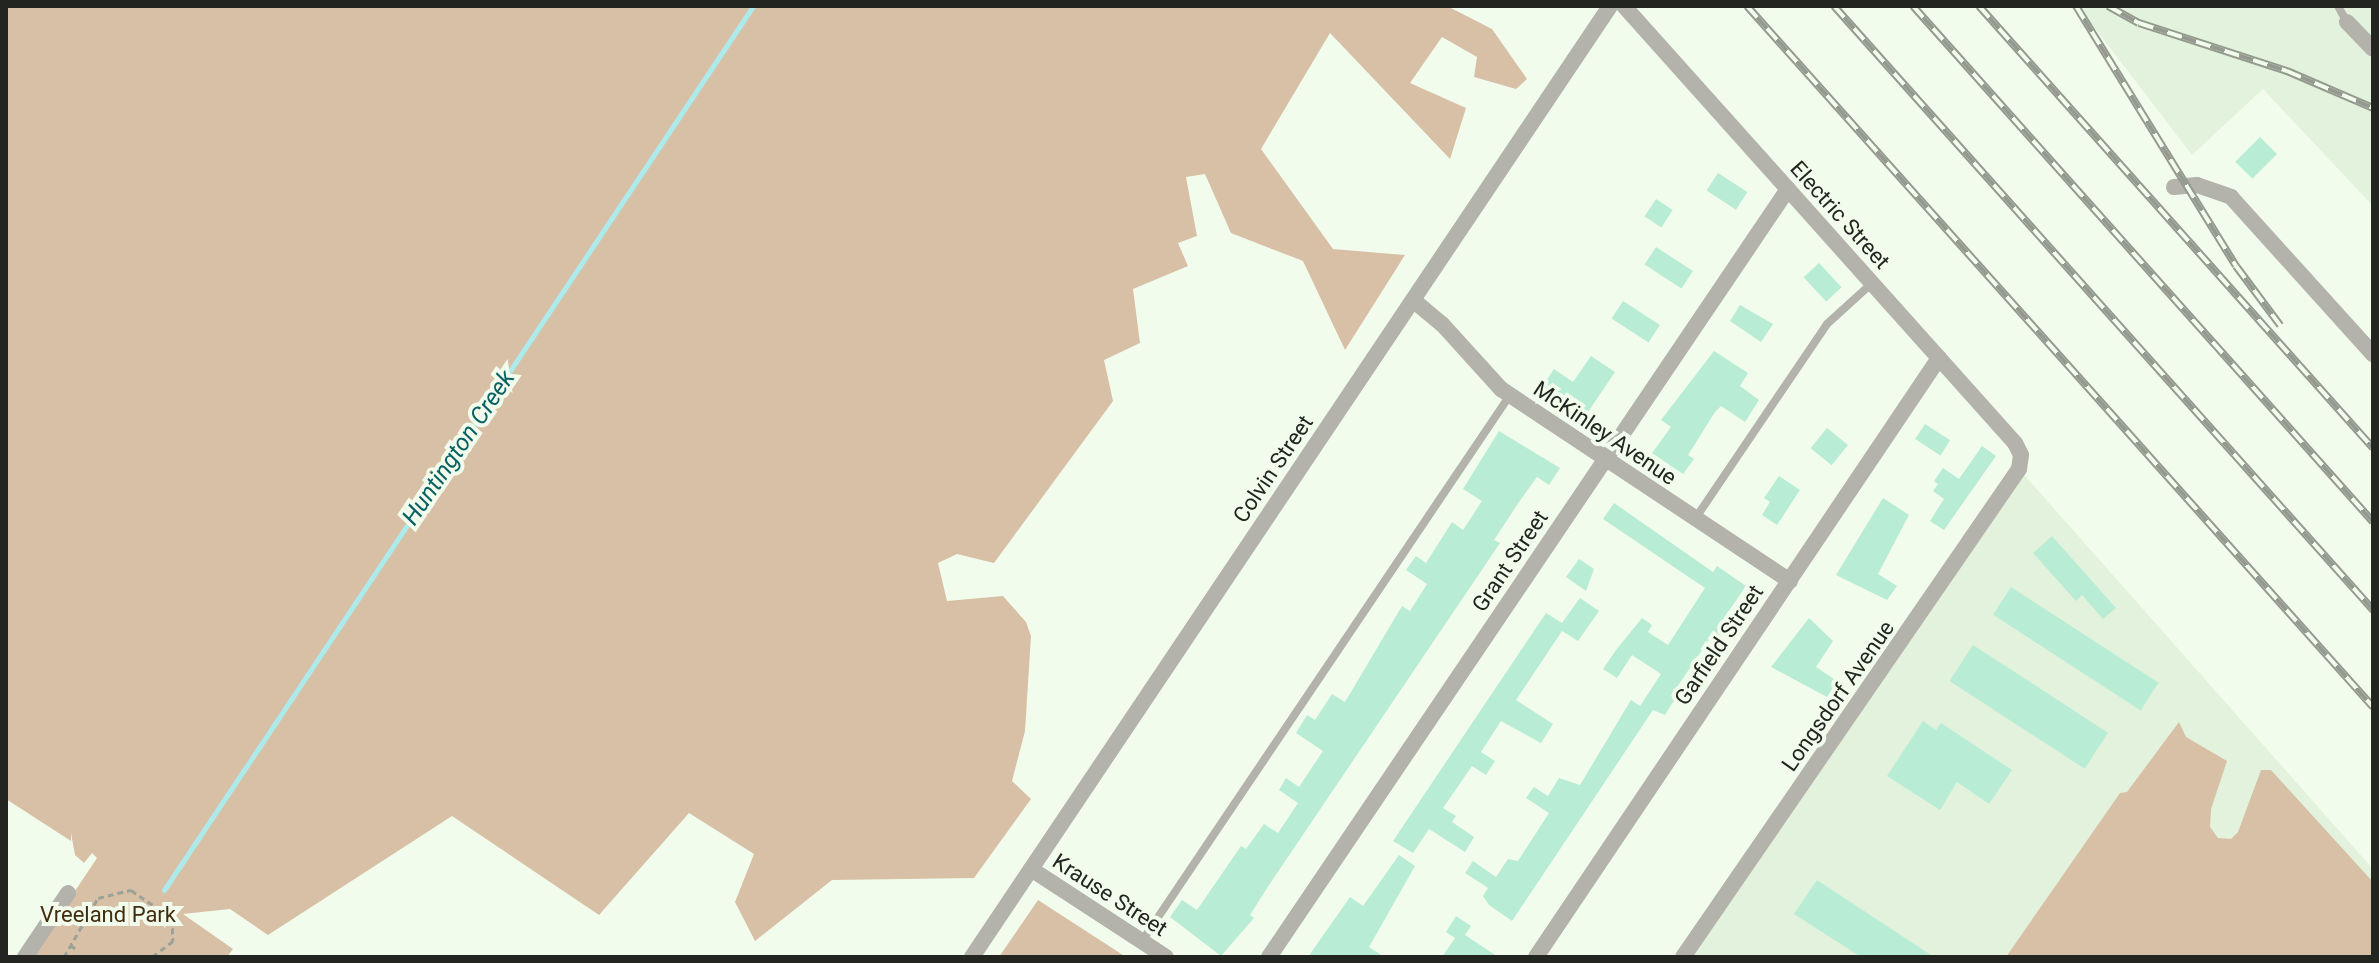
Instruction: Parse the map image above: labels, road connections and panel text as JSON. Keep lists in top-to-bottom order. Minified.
{"streets":{"street":["Electric Street","McKinley Avenue","Colvin Street","Grant Street","Garfield Street","Longsdorf Avenue","Krause Street"]},"crossings":[["Electric Street","Grant Street"],["Electric Street","Garfield Street"],["Electric Street","Longsdorf Avenue"],["McKinley Avenue","Colvin Street"],["McKinley Avenue","Grant Street"],["McKinley Avenue","Garfield Street"],["Colvin Street","Krause Street"]],"water":["Huntington Creek"],"parks":["Vreeland Park"]}
